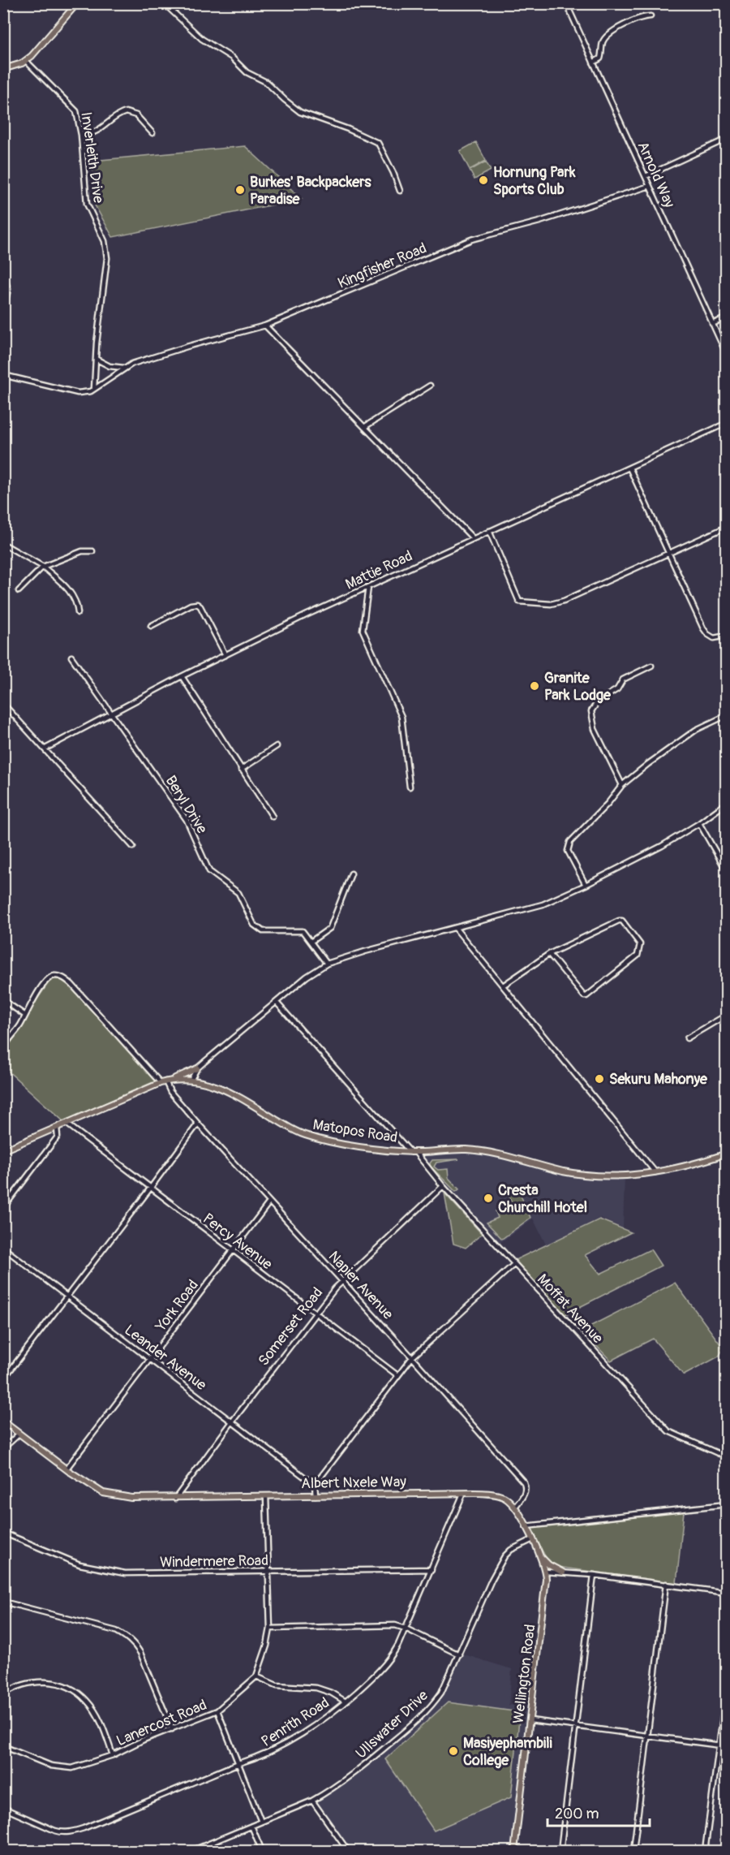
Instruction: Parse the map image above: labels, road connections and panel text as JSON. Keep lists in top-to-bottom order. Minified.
{"streets":{"main road":["Matopos Road","Albert Nxele Way","Wellington Road"],"street":["Inverleith Drive","Arnold Way","Kingfisher Road","Mattie Road","Beryl Drive","Percy Avenue","Napier Avenue","York Road","Moffat Avenue","Somerset Road","Leander Avenue","Windermere Road","Penrith Road","Lanercost Road","Ullswater Drive"]},"crossings":[["Inverleith Drive","Kingfisher Road"],["Arnold Way","Kingfisher Road"],["Mattie Road","Beryl Drive"],["Matopos Road","Percy Avenue"],["Matopos Road","Napier Avenue"],["Matopos Road","Moffat Avenue"],["Percy Avenue","York Road"],["Percy Avenue","Somerset Road"],["Napier Avenue","York Road"],["Napier Avenue","Somerset Road"],["Napier Avenue","Albert Nxele Way"],["York Road","Leander Avenue"],["York Road","Albert Nxele Way"],["Moffat Avenue","Somerset Road"],["Somerset Road","Leander Avenue"],["Somerset Road","Albert Nxele Way"],["Albert Nxele Way","Wellington Road"],["Albert Nxele Way","Penrith Road"],["Albert Nxele Way","Lanercost Road"],["Albert Nxele Way","Ullswater Drive"],["Windermere Road","Penrith Road"],["Windermere Road","Lanercost Road"]],"places":["Hornung Park Sports Club","Burkes' Backpackers Paradise","Granite Park Lodge","Sekuru Mahonye","Cresta Churchill Hotel","Masiyephambili College"],"scale_bar":"200 m"}
